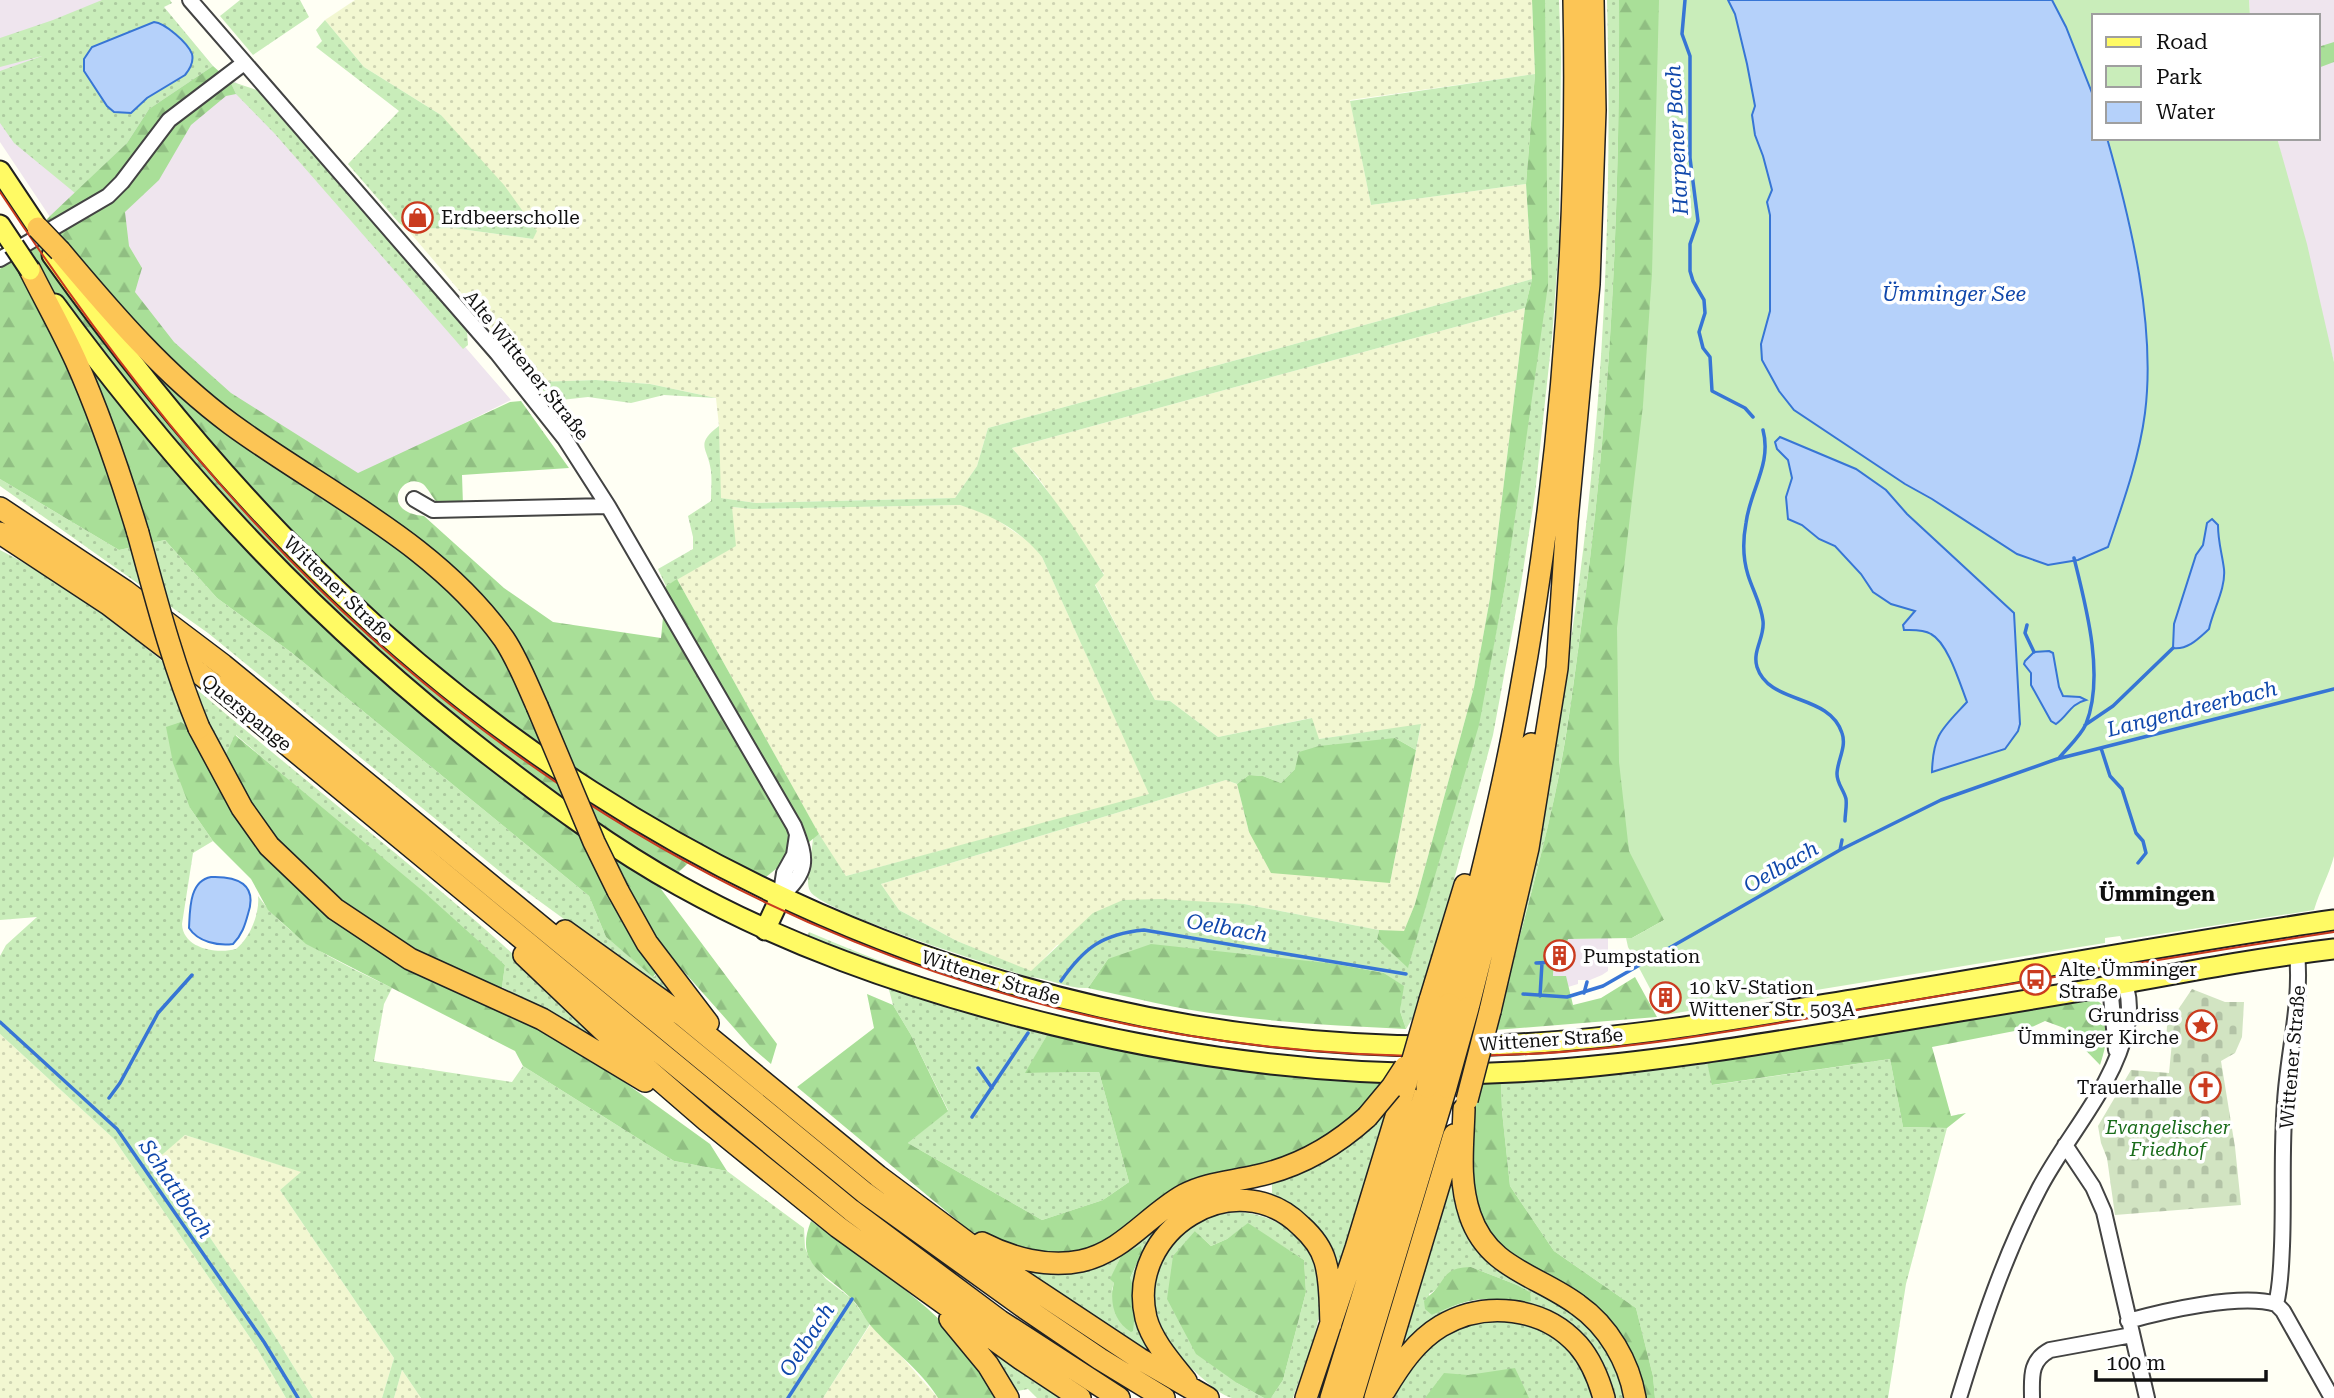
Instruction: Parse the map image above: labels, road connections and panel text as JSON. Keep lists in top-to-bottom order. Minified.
{"streets":{"highway":["Querspange"],"main road":["Wittener Straße"],"street":["Alte Wittener Straße"]},"crossings":[["Alte Wittener Straße","Wittener Straße"]],"districts":["Ümmingen"],"water":["Harpener Bach","Ümminger See","Langendreerbach","Oelbach","Schattbach"],"parks":["Evangelischer Friedhof"],"places":{"shop":["Erdbeerscholle"],"building":["Pumpstation","10 kV-Station Wittener Str. 503A"],"bus stop":["Alte Ümminger Straße"],"place":["Grundriss Ümminger Kirche"],"church":["Trauerhalle"]},"legend":["Road","Park","Water"],"scale_bar":"100 m"}
